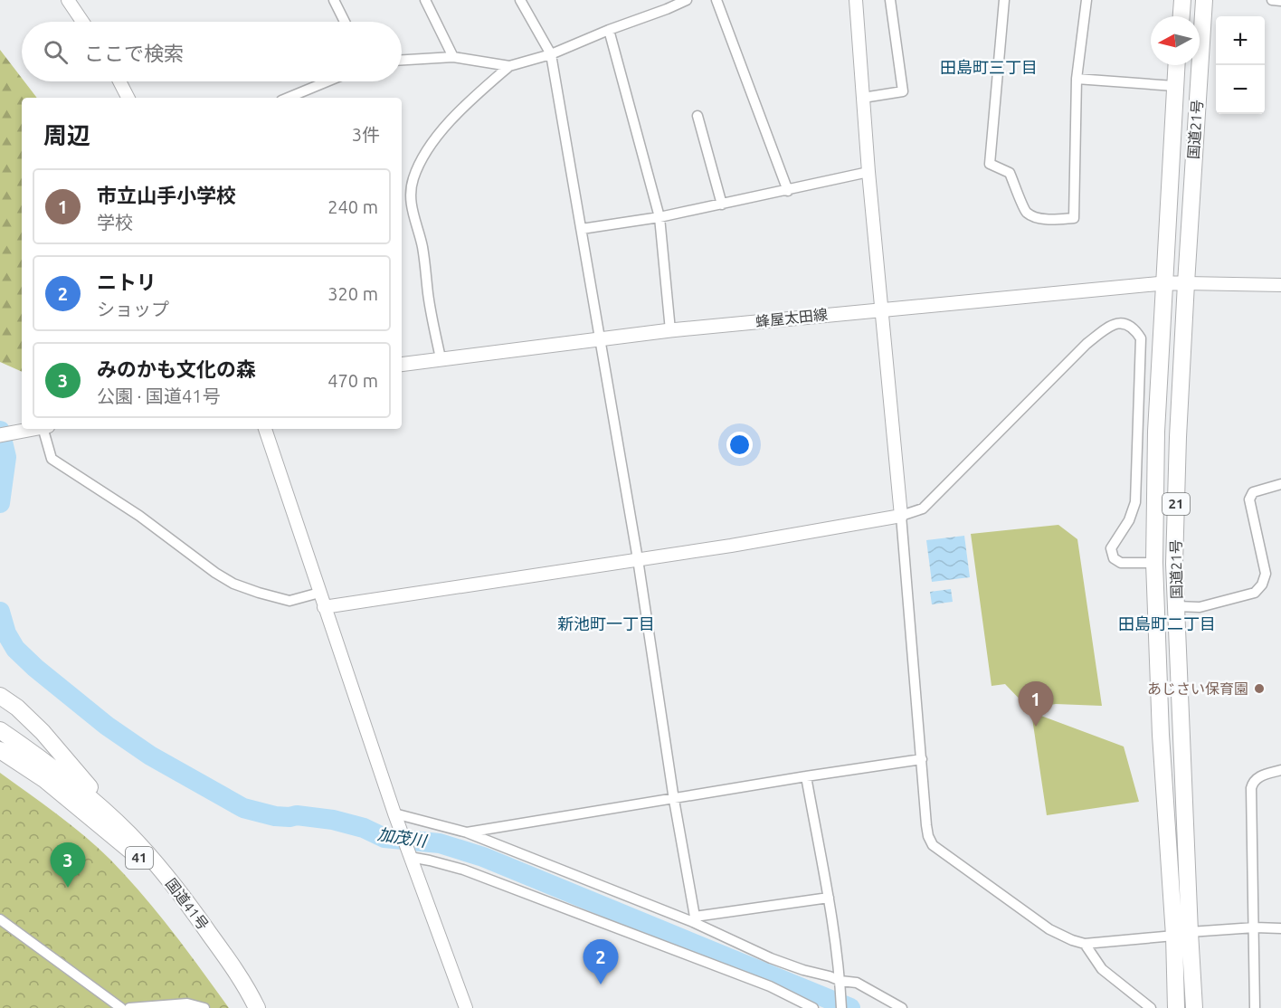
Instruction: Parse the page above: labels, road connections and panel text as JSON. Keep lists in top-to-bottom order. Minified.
{"streets":{"highway":["国道21号","21","41","国道41号"],"main road":["蜂屋太田線"]},"crossings":[["国道21号","蜂屋太田線"],["41","国道41号"]],"districts":["田島町三丁目","新池町一丁目","田島町二丁目"],"water":["加茂川"],"places":["あじさい保育園"],"north":"left","page":{"map_buttons":["+","−"],"search":"ここで検索","heading":["周辺","3件"],"list":[{"mark":"1","name":"市立山手小学校","note":"学校","value":"240 m"},{"mark":"2","name":"ニトリ","note":"ショップ","value":"320 m"},{"mark":"3","name":"みのかも文化の森","note":"公園 · 国道41号","value":"470 m"}],"pins":["1","3","2"]}}
